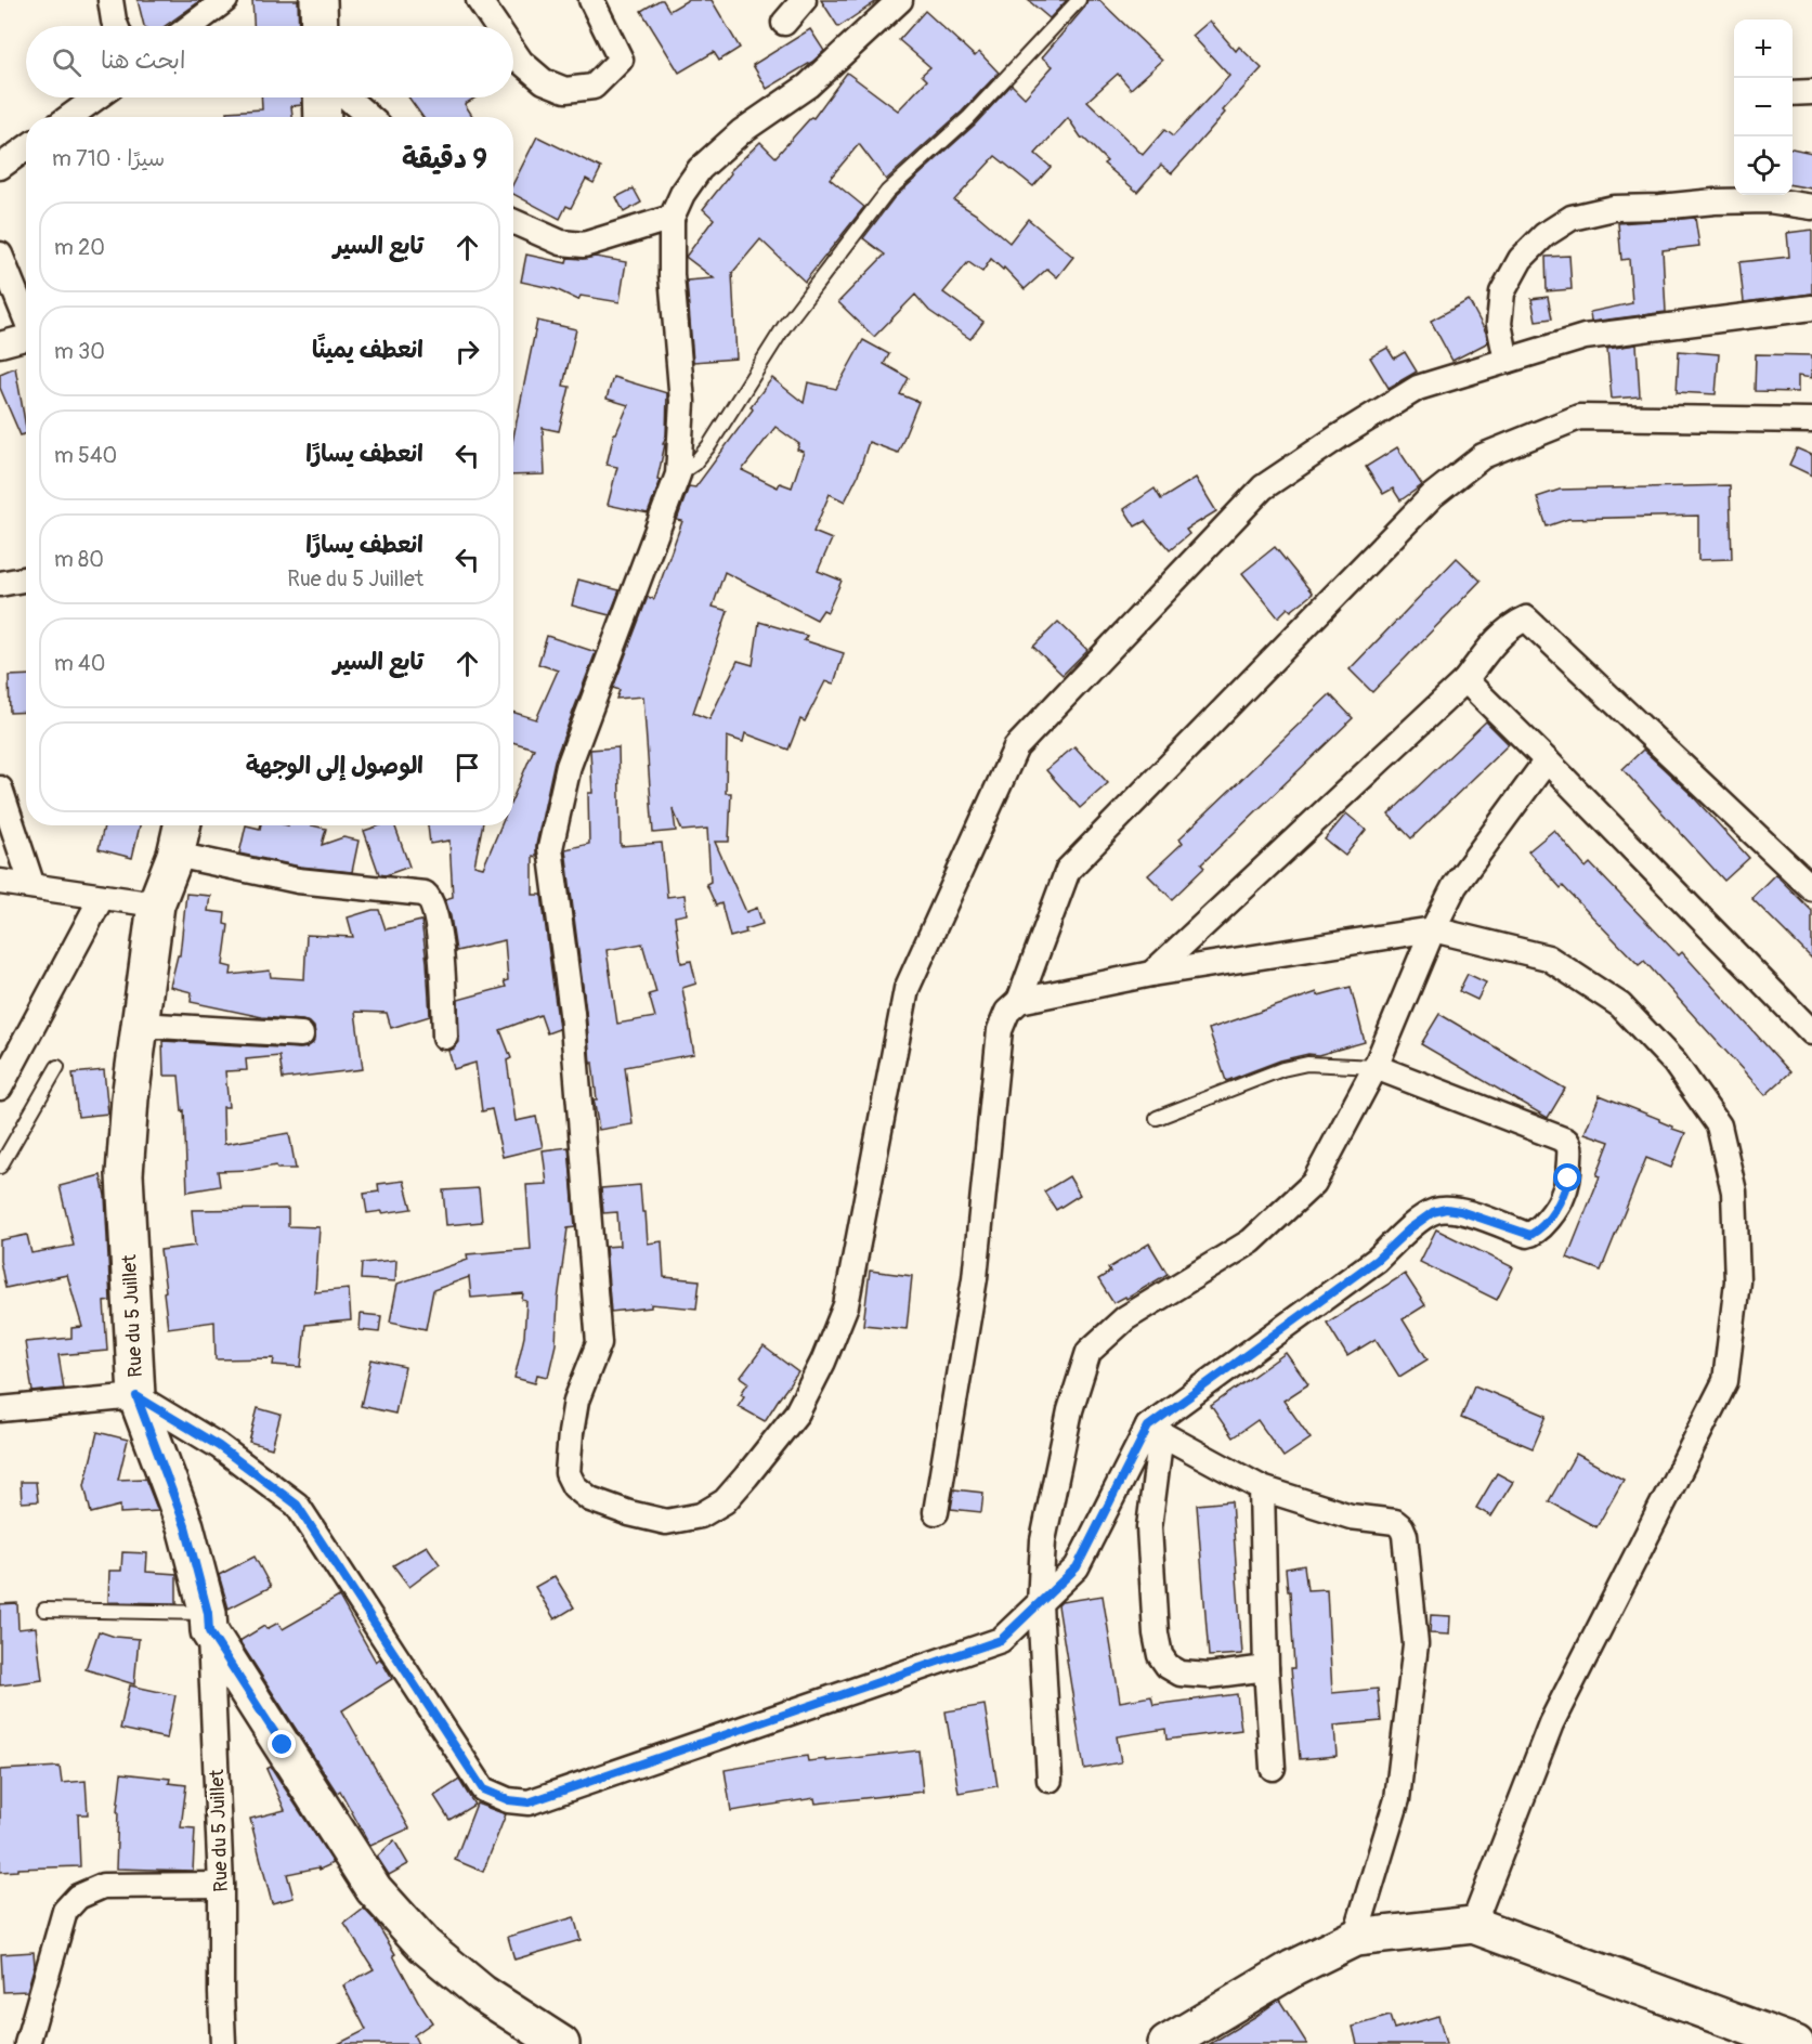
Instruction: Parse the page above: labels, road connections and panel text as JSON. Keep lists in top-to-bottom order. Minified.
{"streets":{"street":["Rue du 5 Juillet"]},"page":{"map_buttons":["+","−"],"search":"ابحث هنا","heading":["9 دقيقة","سيرًا · 710 m"],"list":[["تابع السير","20 m"],["انعطف يمينًا","30 m"],["انعطف يسارًا","540 m"],["انعطف يسارًا","Rue du 5 Juillet","80 m"],["تابع السير","40 m"],"الوصول إلى الوجهة"]}}
